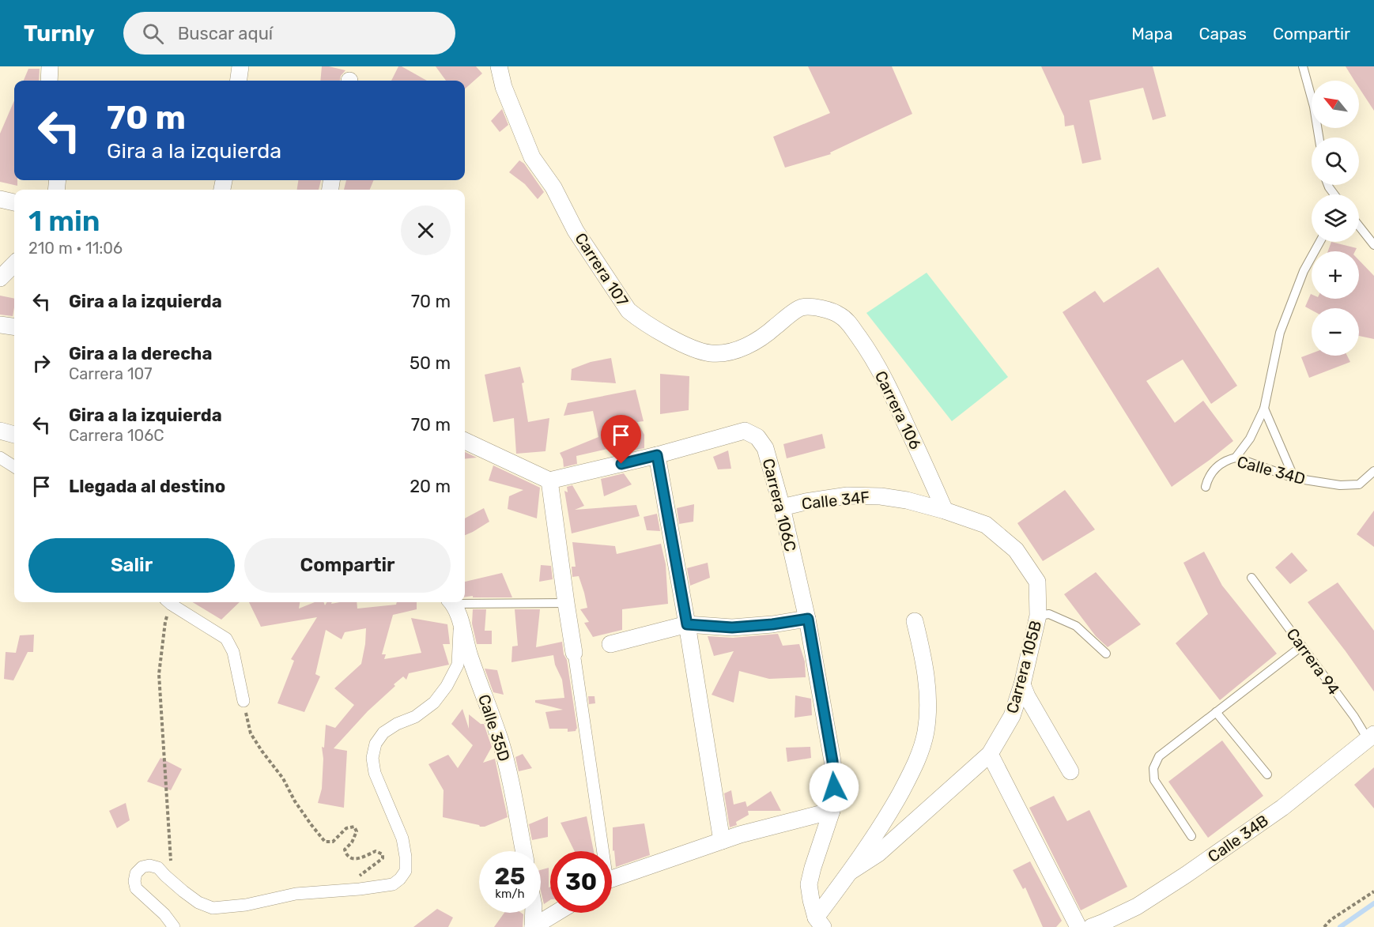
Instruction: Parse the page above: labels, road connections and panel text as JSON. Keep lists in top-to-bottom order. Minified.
{"streets":{"street":["Carrera 107","Carrera 106","Calle 34F","Carrera 106C","Carrera 105B","Calle 35D","Calle 34B"],"lane":["Calle 34D","Carrera 94"]},"crossings":[["Carrera 107","Carrera 106"],["Carrera 106","Calle 34F"],["Carrera 106","Carrera 105B"],["Calle 34F","Carrera 106C"],["Calle 34F","Carrera 105B"],["Carrera 94","Calle 34B"]],"north":"top left","page":{"header":"Turnly","search":"Buscar aquí","nav":["Mapa","Capas","Compartir"],"map_buttons":["+","−"],"turn":["70 m","Gira a la izquierda"],"heading":["1 min","210 m · 11:06"],"list":[{"name":"Gira a la izquierda","value":"70 m"},{"name":"Gira a la derecha","note":"Carrera 107","value":"50 m"},{"name":"Gira a la izquierda","note":"Carrera 106C","value":"70 m"},{"name":"Llegada al destino","value":"20 m"}],"buttons":["Salir","Compartir"],"speed":"25 km/h","limit":"30"}}
